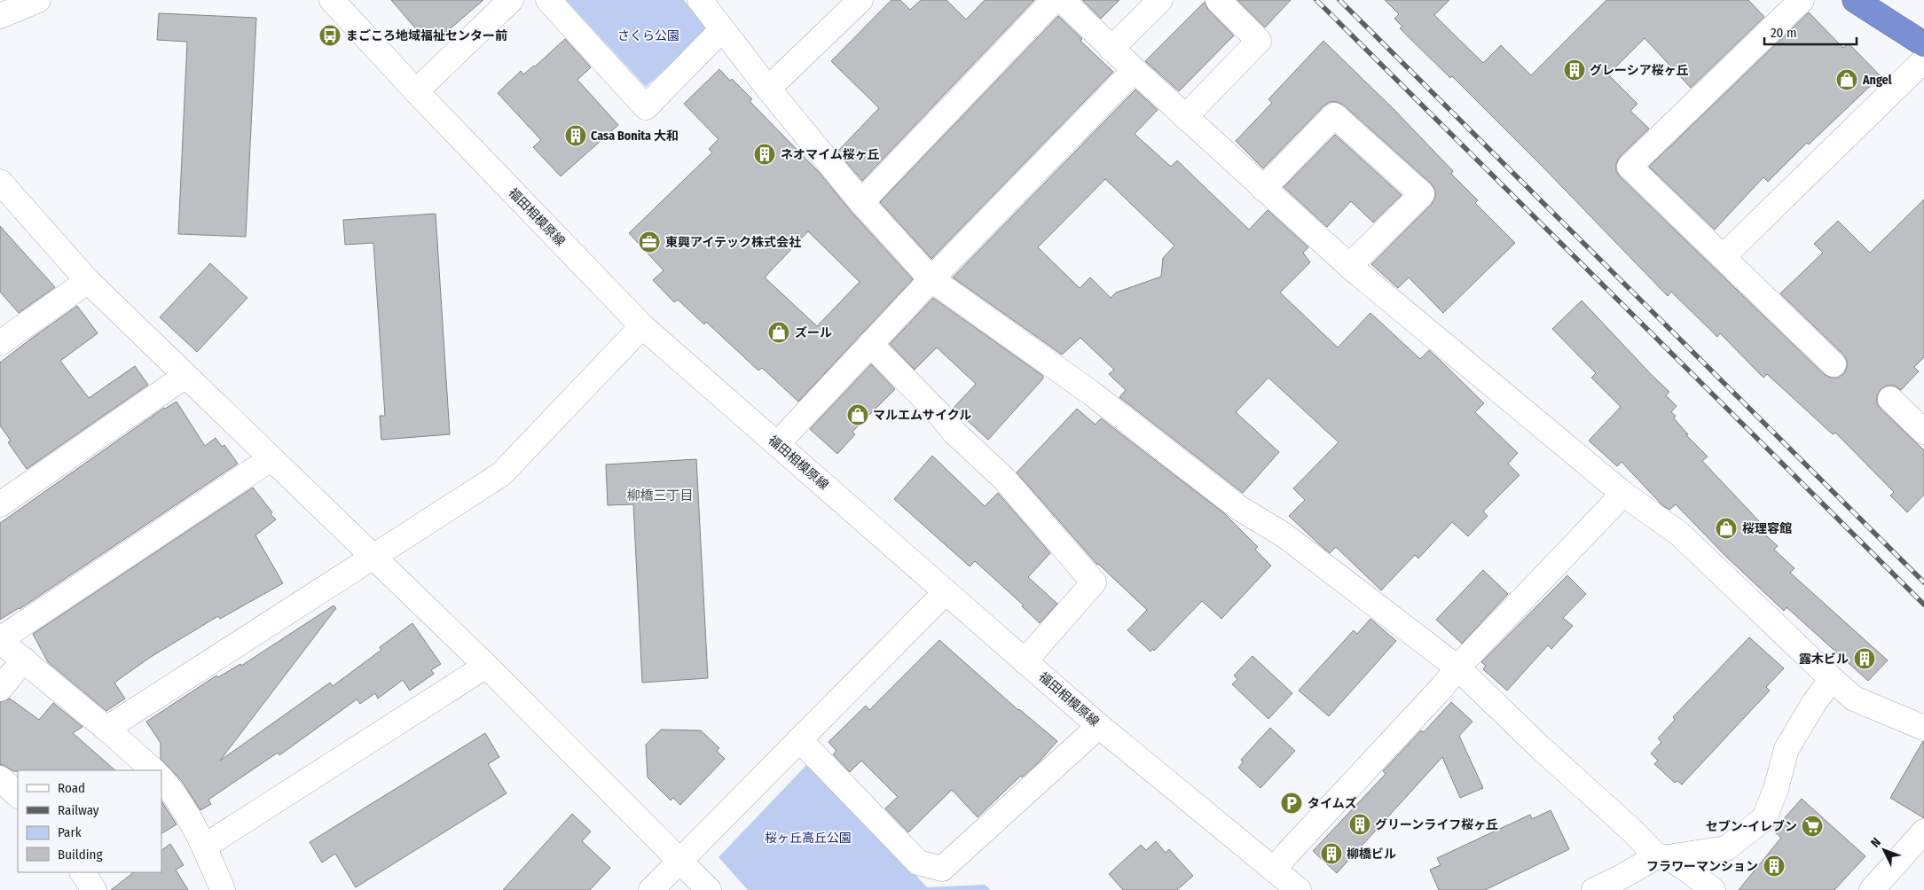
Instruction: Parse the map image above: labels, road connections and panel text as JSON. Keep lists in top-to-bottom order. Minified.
{"streets":{"street":["福田相模原線"]},"districts":["柳橋三丁目"],"parks":["さくら公園","桜ヶ丘高丘公園"],"places":{"bus stop":["まごころ地域福祉センター前"],"building":["グレーシア桜ヶ丘","Casa Bonita 大和","ネオマイム桜ヶ丘","露木ビル","グリーンライフ桜ヶ丘","柳橋ビル","フラワーマンション"],"shop":["Angel","ズール","マルエムサイクル","桜理容館"],"office":["東興アイテック株式会社"],"parking":["タイムズ"],"supermarket":["セブン-イレブン"]},"legend":["Road","Railway","Park","Building"],"scale_bar":"20 m","north":"top left"}
